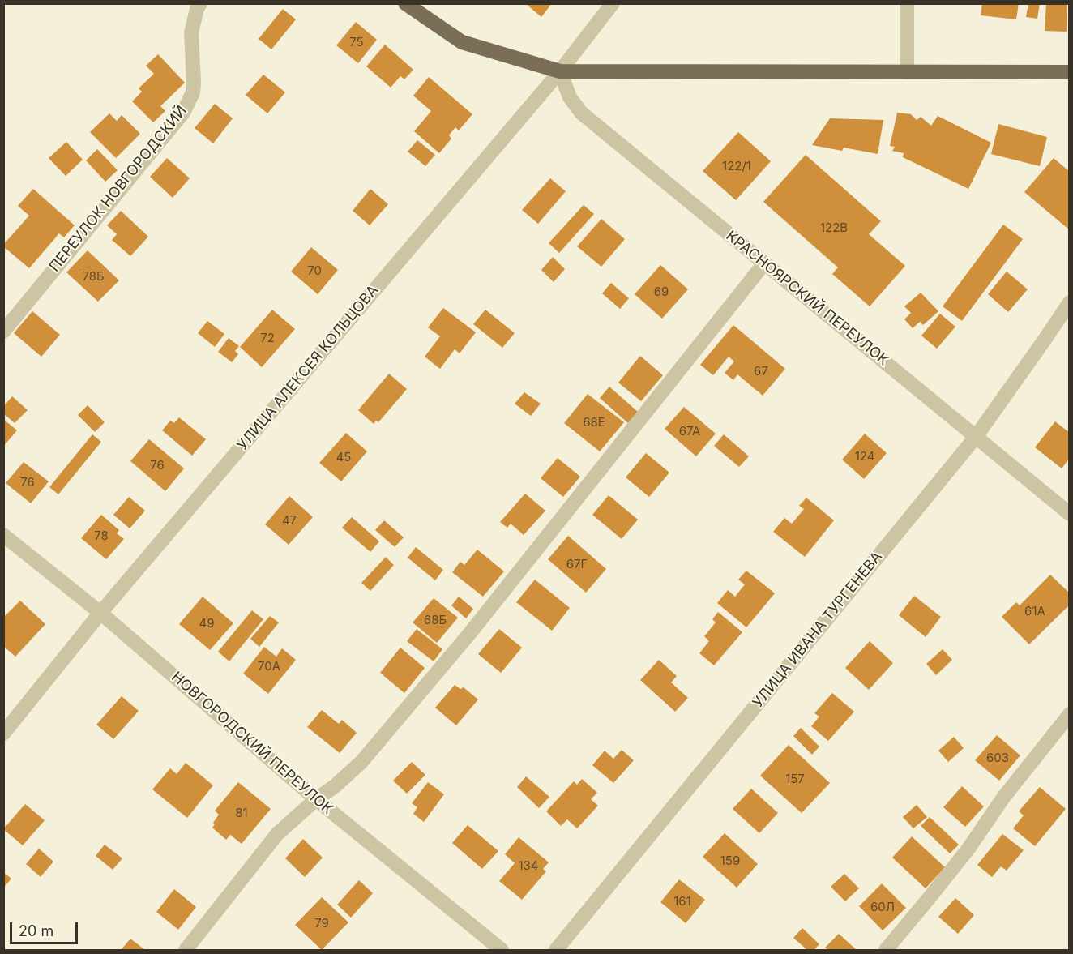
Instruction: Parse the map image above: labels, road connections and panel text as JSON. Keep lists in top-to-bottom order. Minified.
{"streets":{"street":["ПЕРЕУЛОК НОВГОРОДСКИЙ","КРАСНОЯРСКИЙ ПЕРЕУЛОК","УЛИЦА АЛЕКСЕЯ КОЛЬЦОВА","УЛИЦА ИВАНА ТУРГЕНЕВА","НОВГОРОДСКИЙ ПЕРЕУЛОК"]},"crossings":[["КРАСНОЯРСКИЙ ПЕРЕУЛОК","УЛИЦА АЛЕКСЕЯ КОЛЬЦОВА"],["КРАСНОЯРСКИЙ ПЕРЕУЛОК","УЛИЦА ИВАНА ТУРГЕНЕВА"],["УЛИЦА АЛЕКСЕЯ КОЛЬЦОВА","НОВГОРОДСКИЙ ПЕРЕУЛОК"]],"house_numbers":["75","122/1","122В","70","78Б","69","72","67","68Е","67А","124","45","76","76","47","78","67Г","61А","68Б","49","70А","60З","157","81","159","134","161","60Л","79"],"scale_bar":"20 m"}
